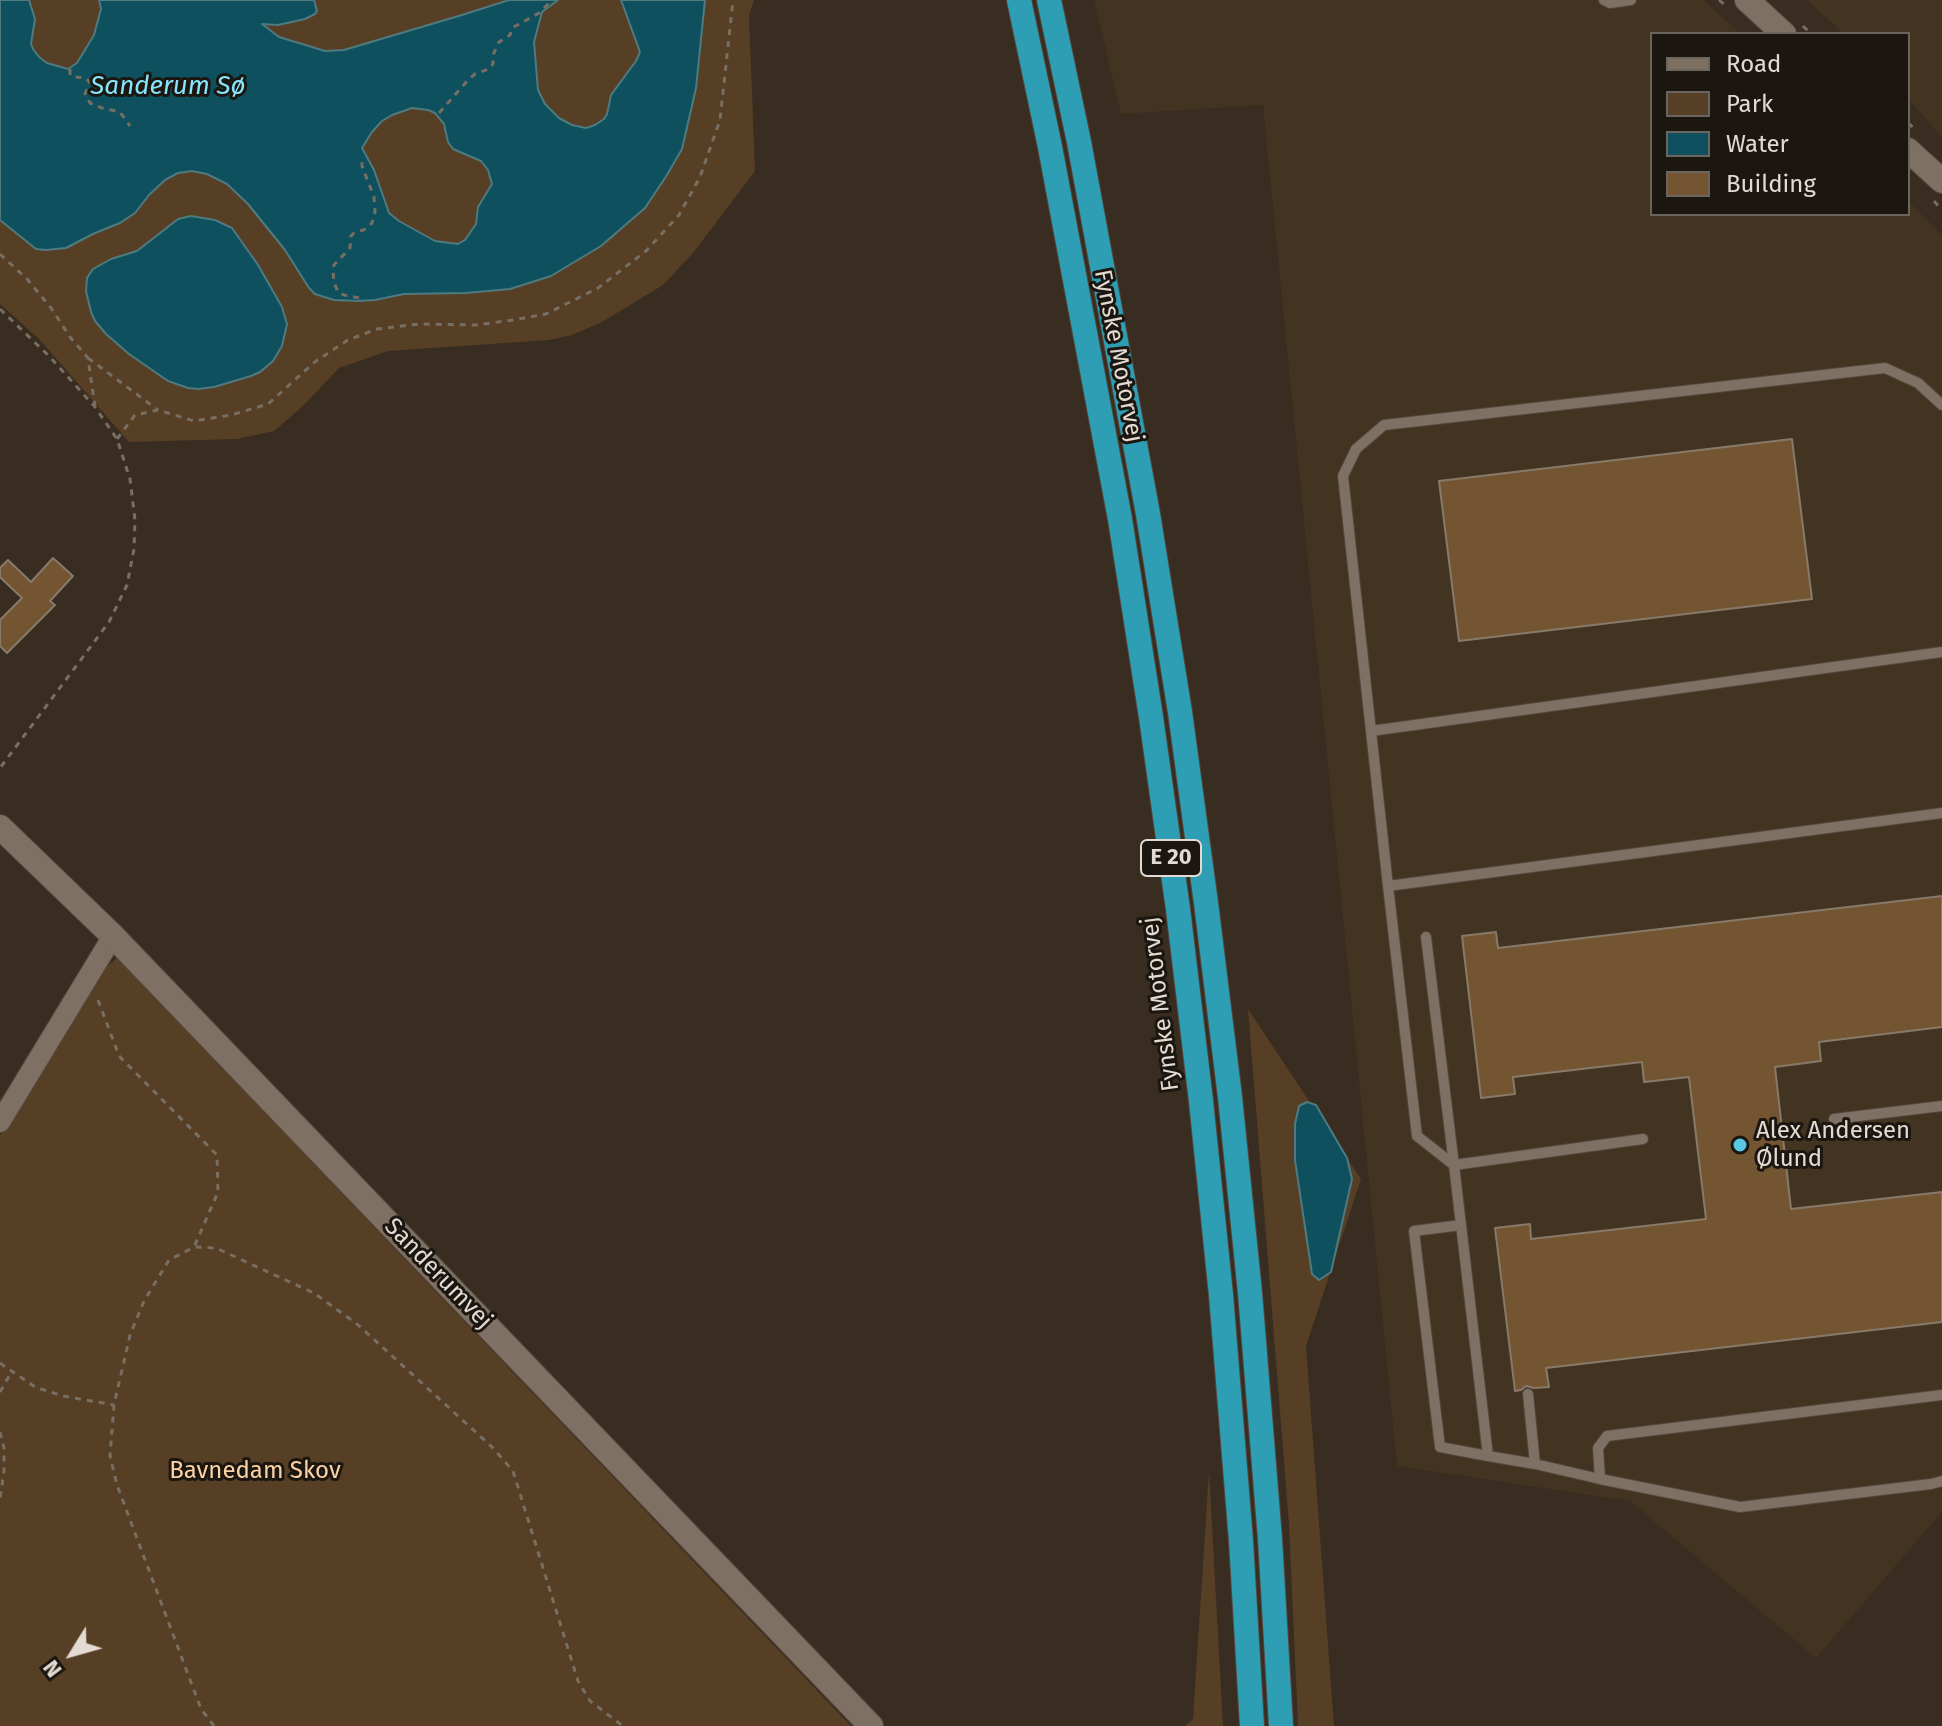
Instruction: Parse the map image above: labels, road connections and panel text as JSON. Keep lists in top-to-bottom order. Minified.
{"streets":{"highway":["Fynske Motorvej","E 20"],"street":["Sanderumvej"]},"water":["Sanderum Sø"],"parks":["Bavnedam Skov"],"places":["Alex Andersen Ølund"],"legend":["Road","Park","Water","Building"],"north":"bottom left"}
